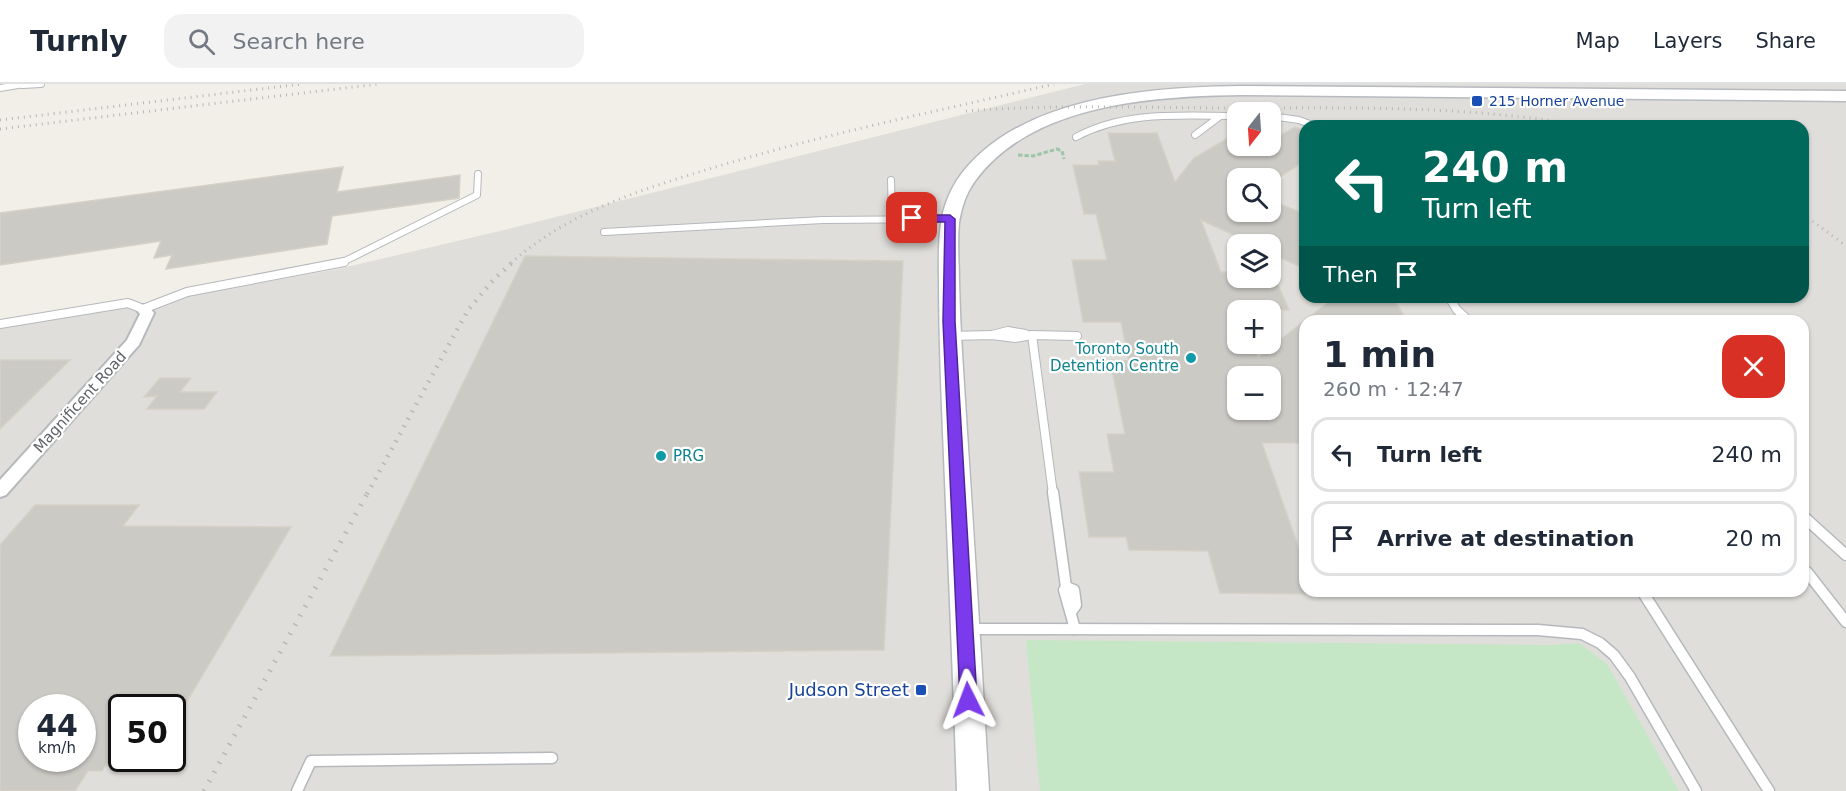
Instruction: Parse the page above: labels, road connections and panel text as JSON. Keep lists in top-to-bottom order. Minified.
{"streets":{"street":["Magnificent Road"]},"places":{"transit":["215 Horner Avenue","Judson Street"],"other":["Toronto South Detention Centre","PRG"]},"north":"bottom","page":{"header":"Turnly","search":"Search here","nav":["Map","Layers","Share"],"map_buttons":["+","−"],"turn":["240 m","Turn left"],"then":"Then","heading":["1 min","260 m · 12:47"],"list":[{"name":"Turn left","value":"240 m"},{"name":"Arrive at destination","value":"20 m"}],"speed":"44 km/h","limit":"50"}}
